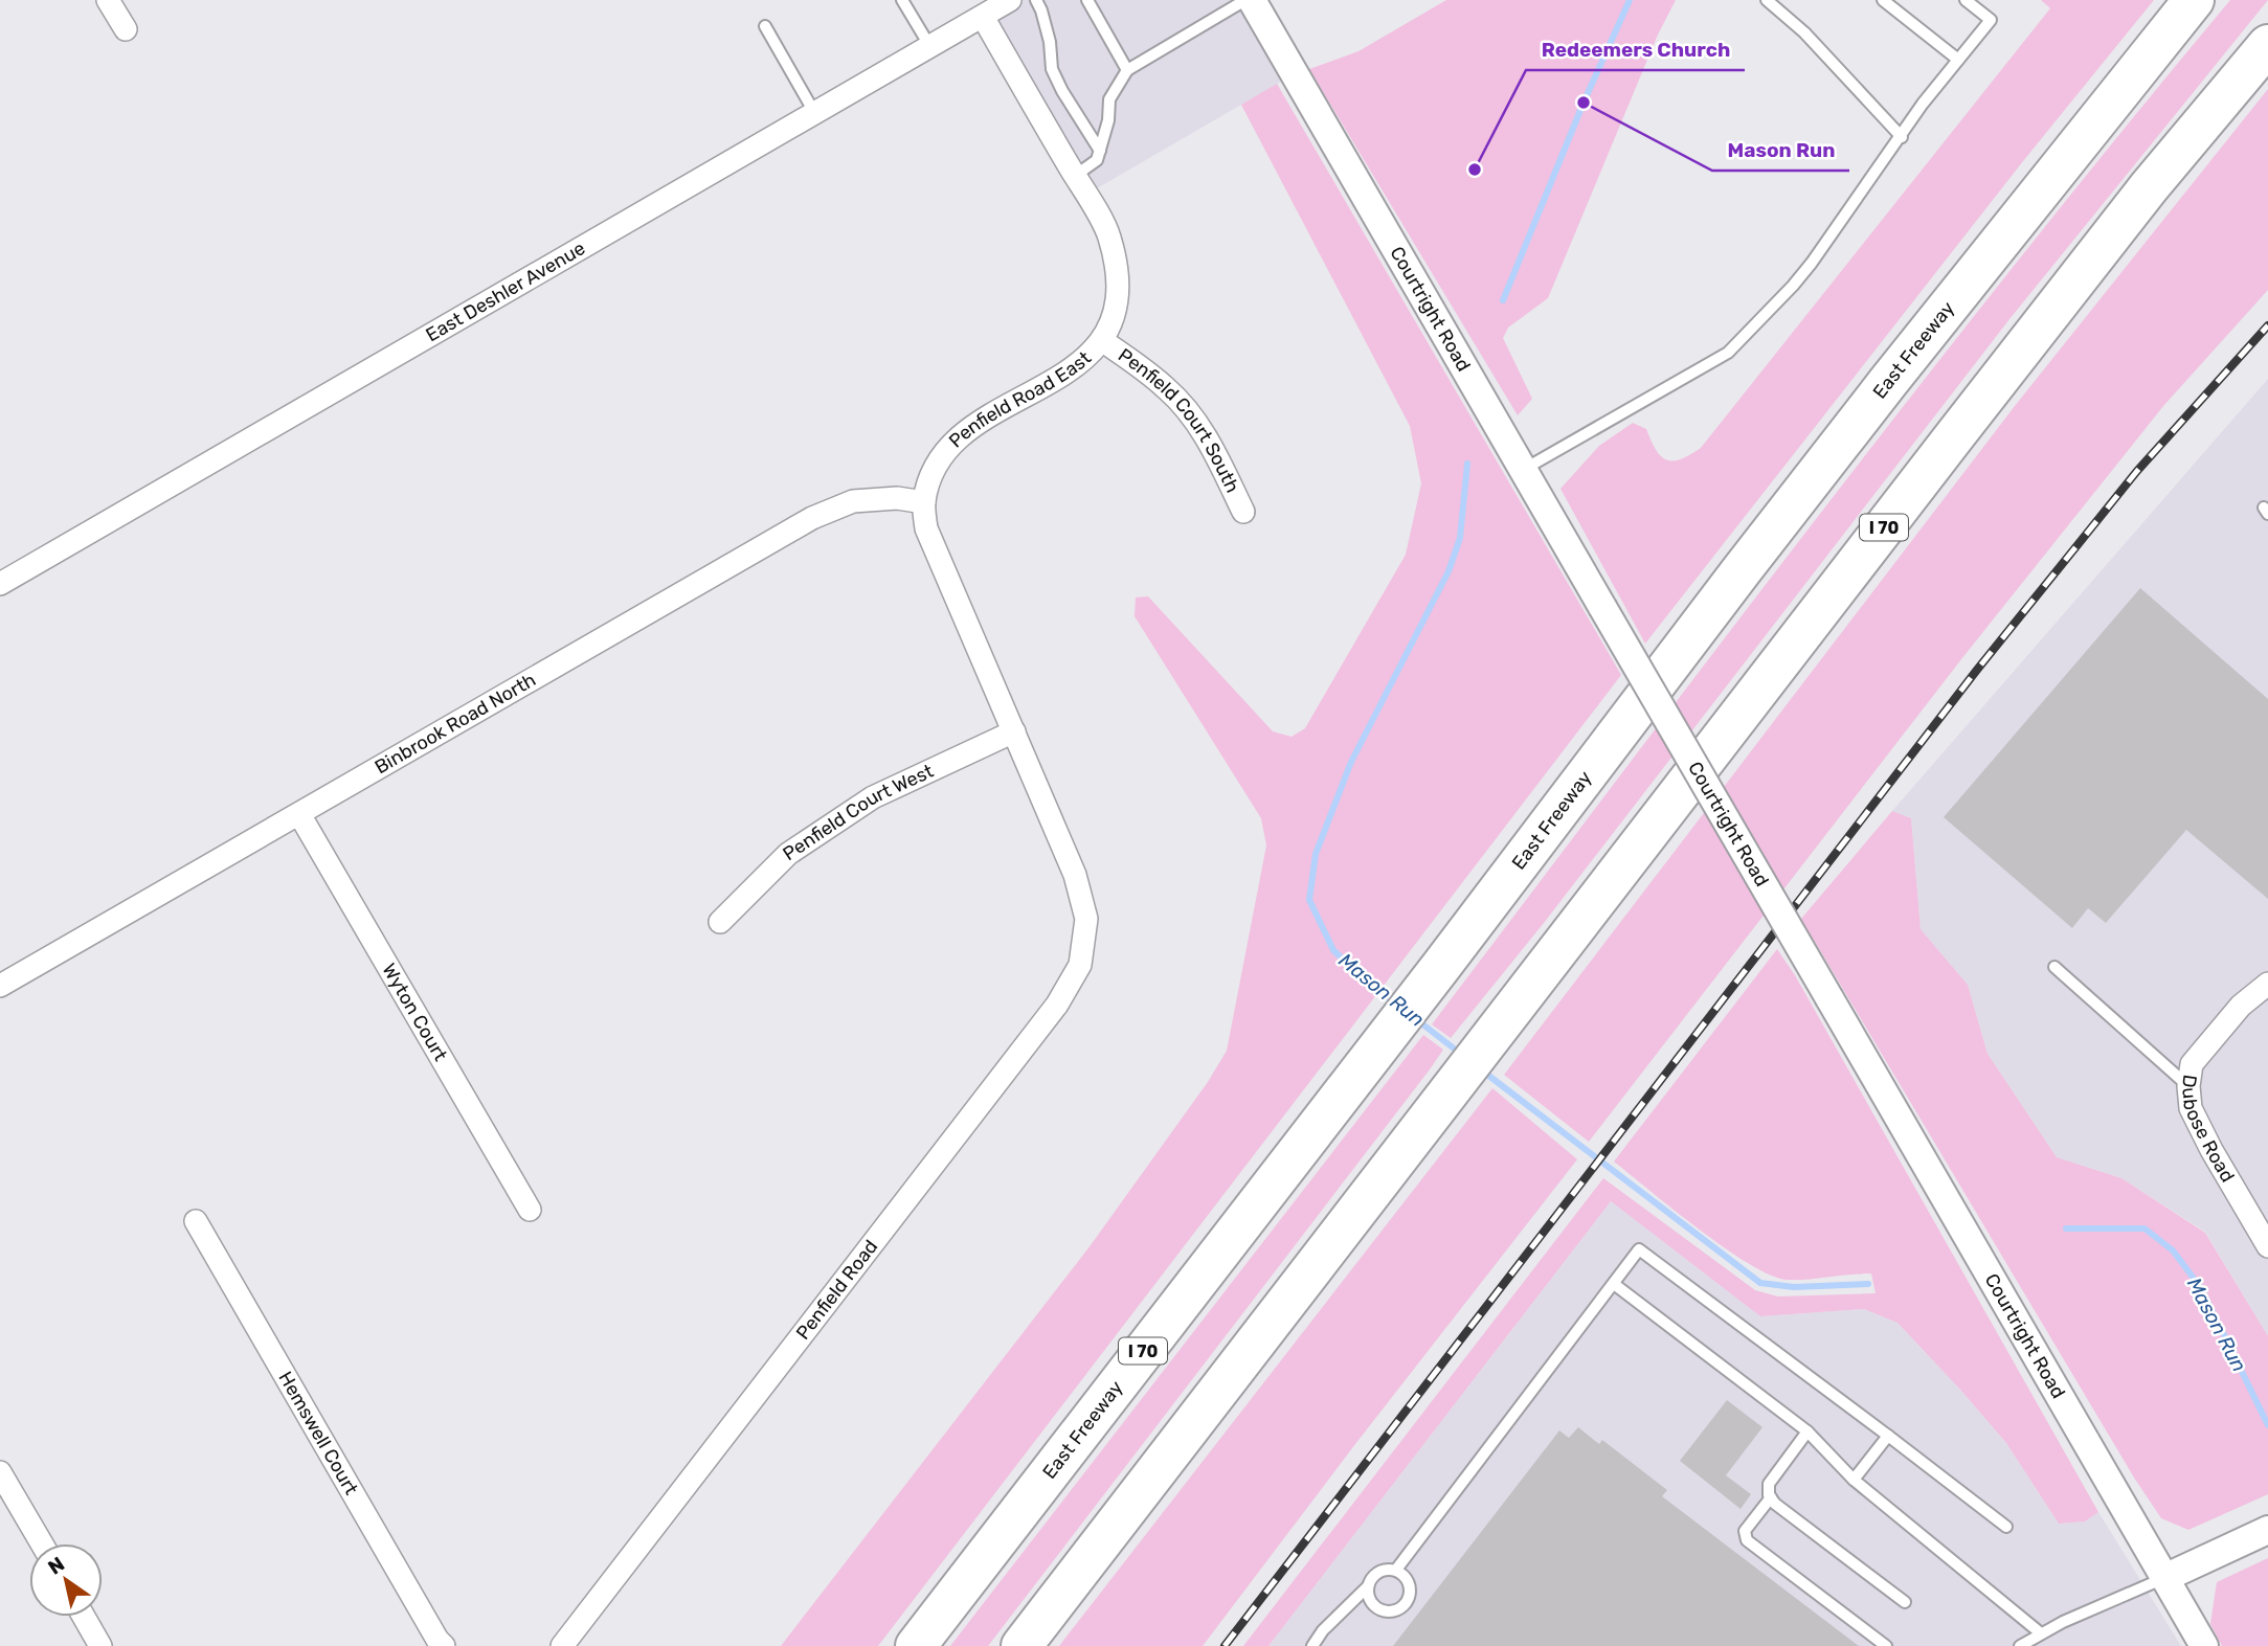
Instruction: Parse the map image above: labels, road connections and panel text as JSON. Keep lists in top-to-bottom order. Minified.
{"streets":{"highway":["East Freeway","I 70"],"street":["East Deshler Avenue","Courtright Road","Penfield Road East","Penfield Court South","Binbrook Road North","Penfield Court West","Wyton Court","Dubose Road","Penfield Road","Hemswell Court"]},"crossings":[["East Deshler Avenue","Penfield Road East"],["Penfield Road East","Penfield Court South"],["Penfield Road East","Binbrook Road North"],["Penfield Road East","Penfield Court West"],["Penfield Road East","Penfield Road"],["Binbrook Road North","Wyton Court"]],"water":["Mason Run"],"places":["Mason Run","Redeemers Church"],"north":"top left"}
